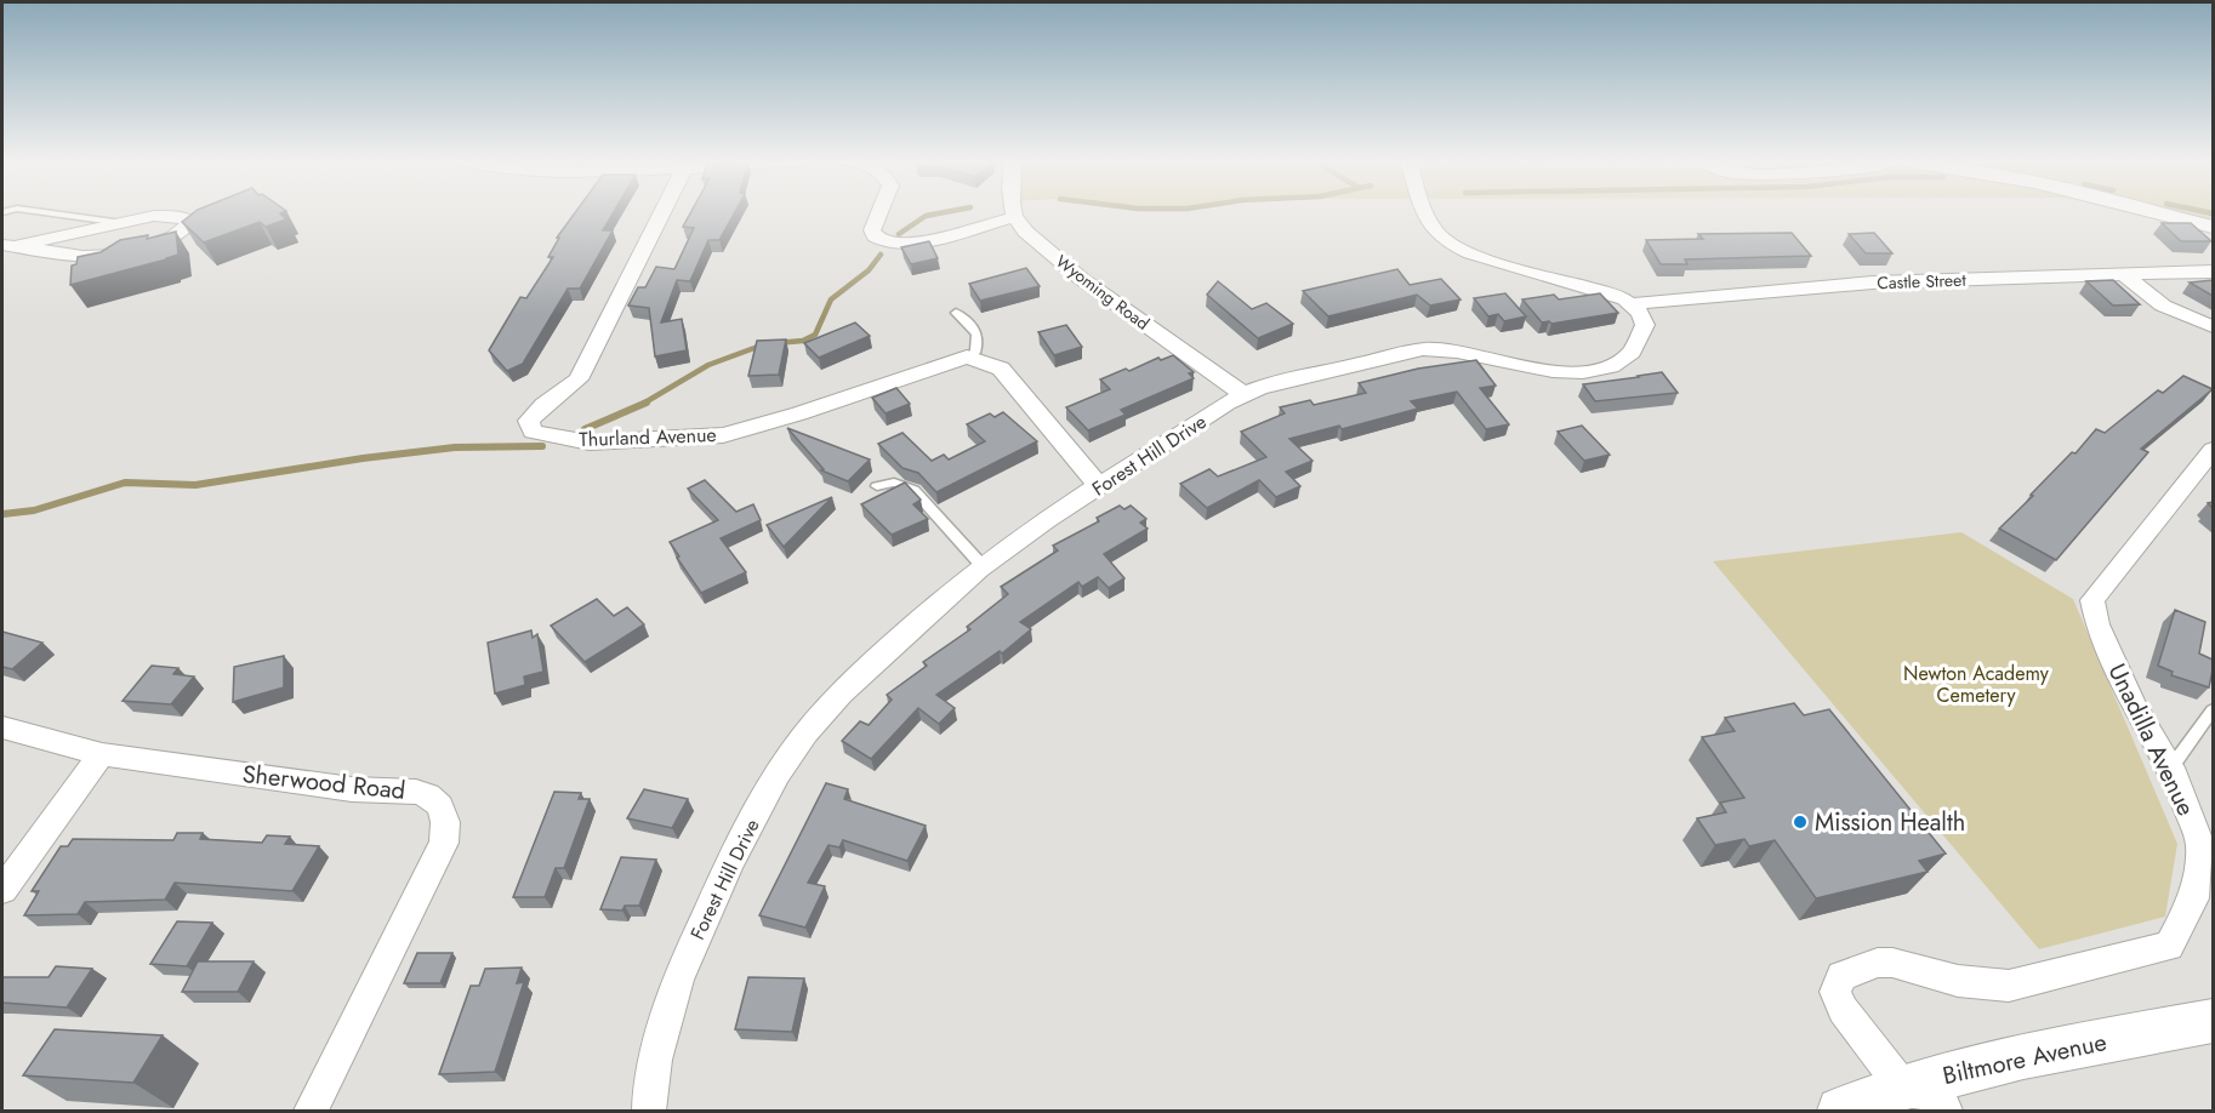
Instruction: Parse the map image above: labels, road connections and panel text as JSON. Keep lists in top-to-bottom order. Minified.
{"streets":{"main road":["Biltmore Avenue"],"street":["Castle Street","Wyoming Road","Thurland Avenue","Forest Hill Drive","Unadilla Avenue","Sherwood Road"]},"crossings":[["Castle Street","Forest Hill Drive"],["Wyoming Road","Forest Hill Drive"],["Unadilla Avenue","Biltmore Avenue"]],"parks":["Newton Academy Cemetery"],"places":["Mission Health"]}
